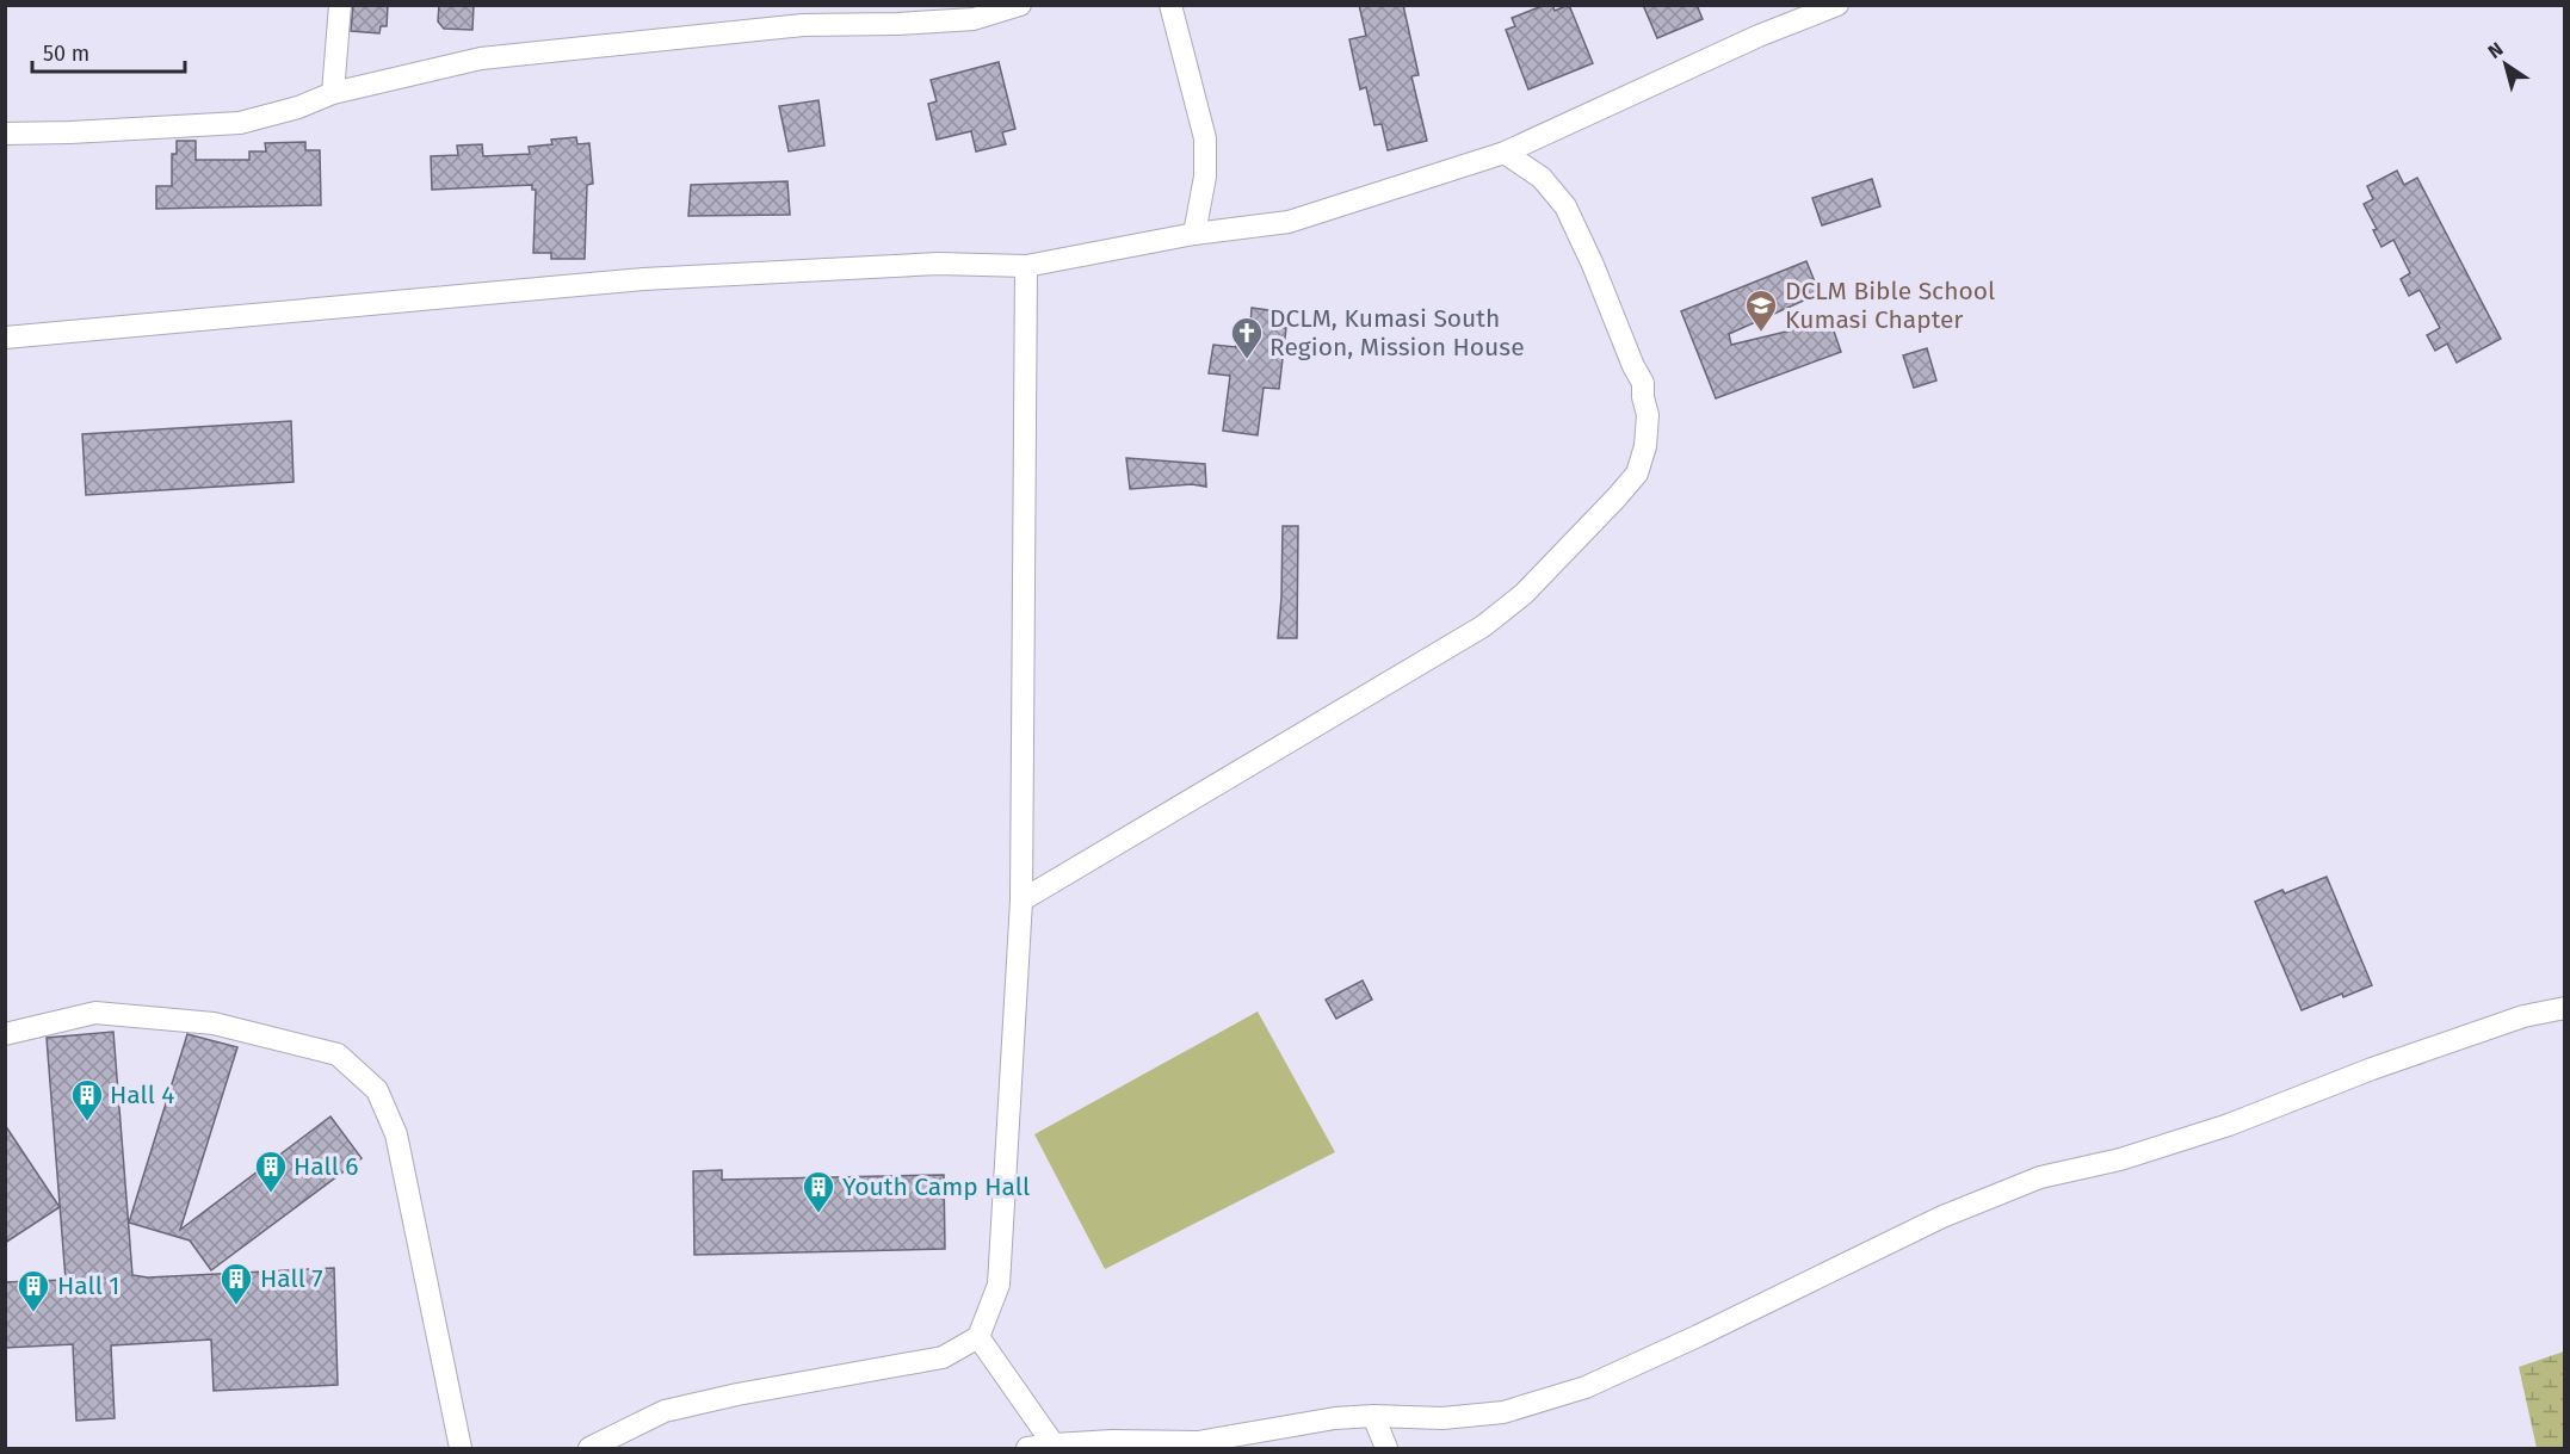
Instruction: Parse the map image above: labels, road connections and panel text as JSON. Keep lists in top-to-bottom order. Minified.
{"places":{"school or university":["DCLM Bible School Kumasi Chapter"],"church":["DCLM, Kumasi South Region, Mission House"],"building":["Hall 4","Hall 6","Youth Camp Hall","Hall 7","Hall 1"]},"scale_bar":"50 m","north":"top left"}
